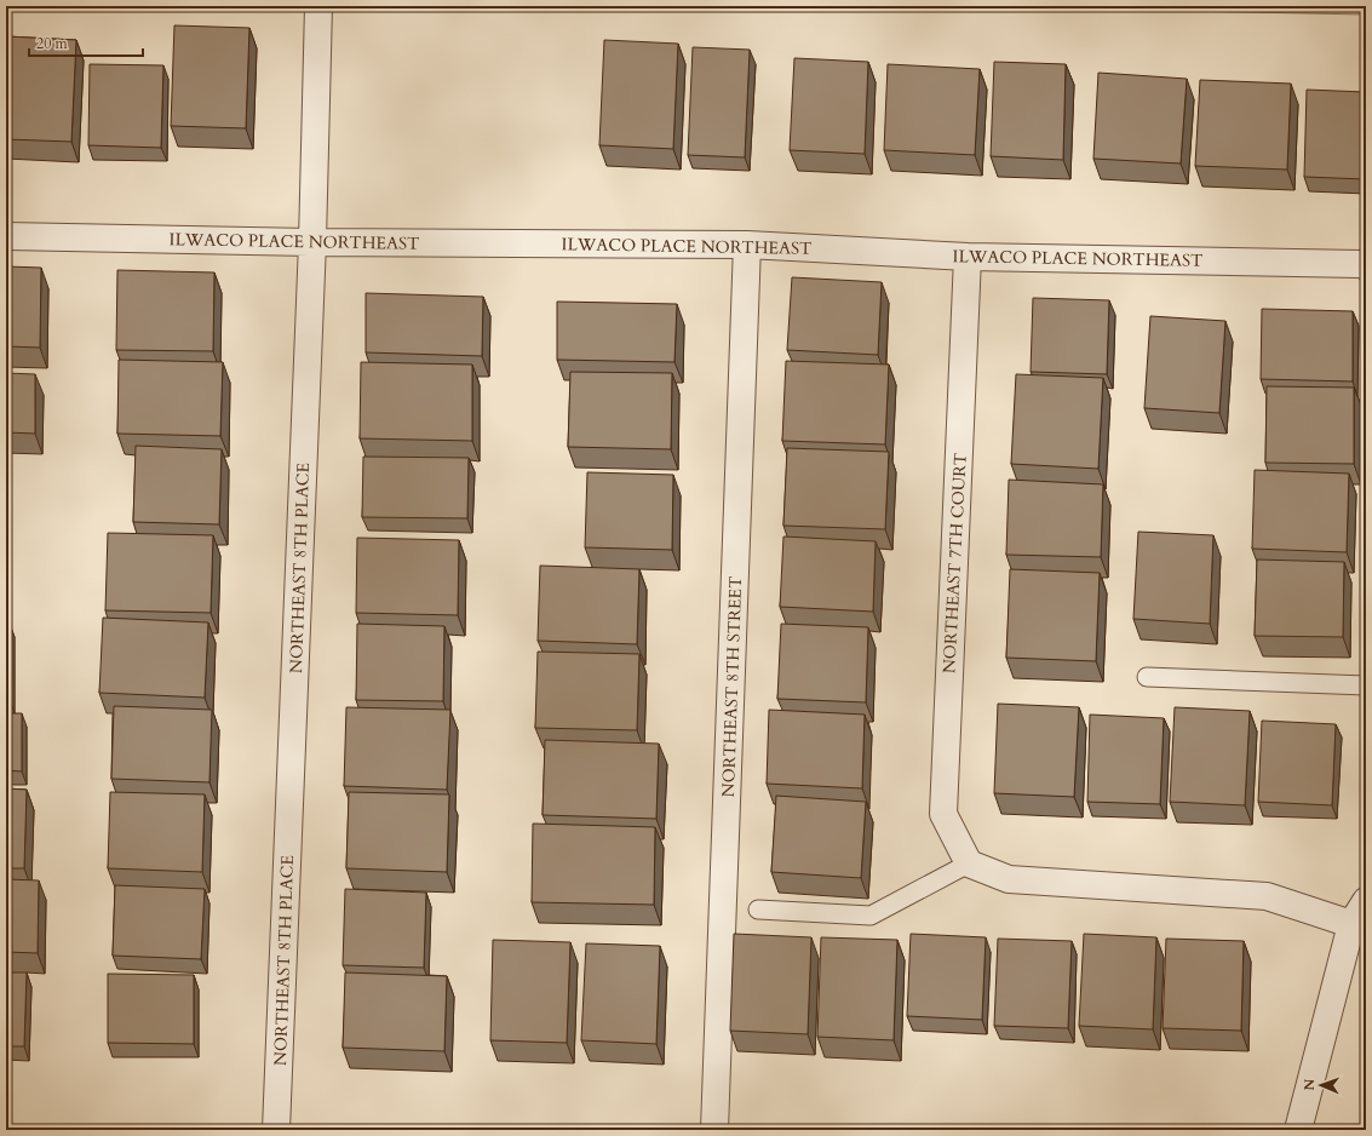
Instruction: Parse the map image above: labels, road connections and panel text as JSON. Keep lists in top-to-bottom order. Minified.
{"streets":{"street":["ILWACO PLACE NORTHEAST","NORTHEAST 7TH COURT","NORTHEAST 8TH PLACE","NORTHEAST 8TH STREET"]},"crossings":[["ILWACO PLACE NORTHEAST","NORTHEAST 7TH COURT"],["ILWACO PLACE NORTHEAST","NORTHEAST 8TH PLACE"],["ILWACO PLACE NORTHEAST","NORTHEAST 8TH STREET"]],"scale_bar":"20 m","north":"left"}
